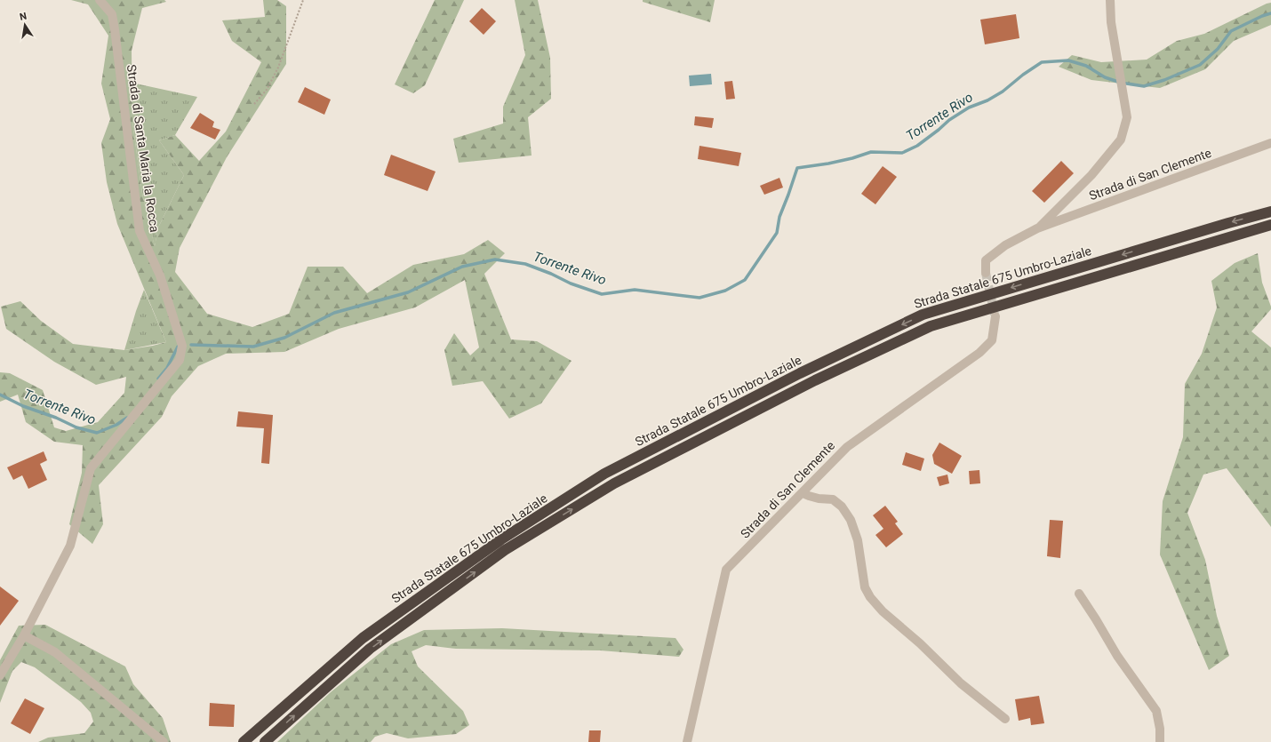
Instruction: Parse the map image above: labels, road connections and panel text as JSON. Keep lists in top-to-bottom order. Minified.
{"streets":{"highway":["Strada Statale 675 Umbro-Laziale"],"street":["Strada di Santa Maria la Rocca","Strada di San Clemente"]},"water":["Torrente Rivo"],"north":"top"}
